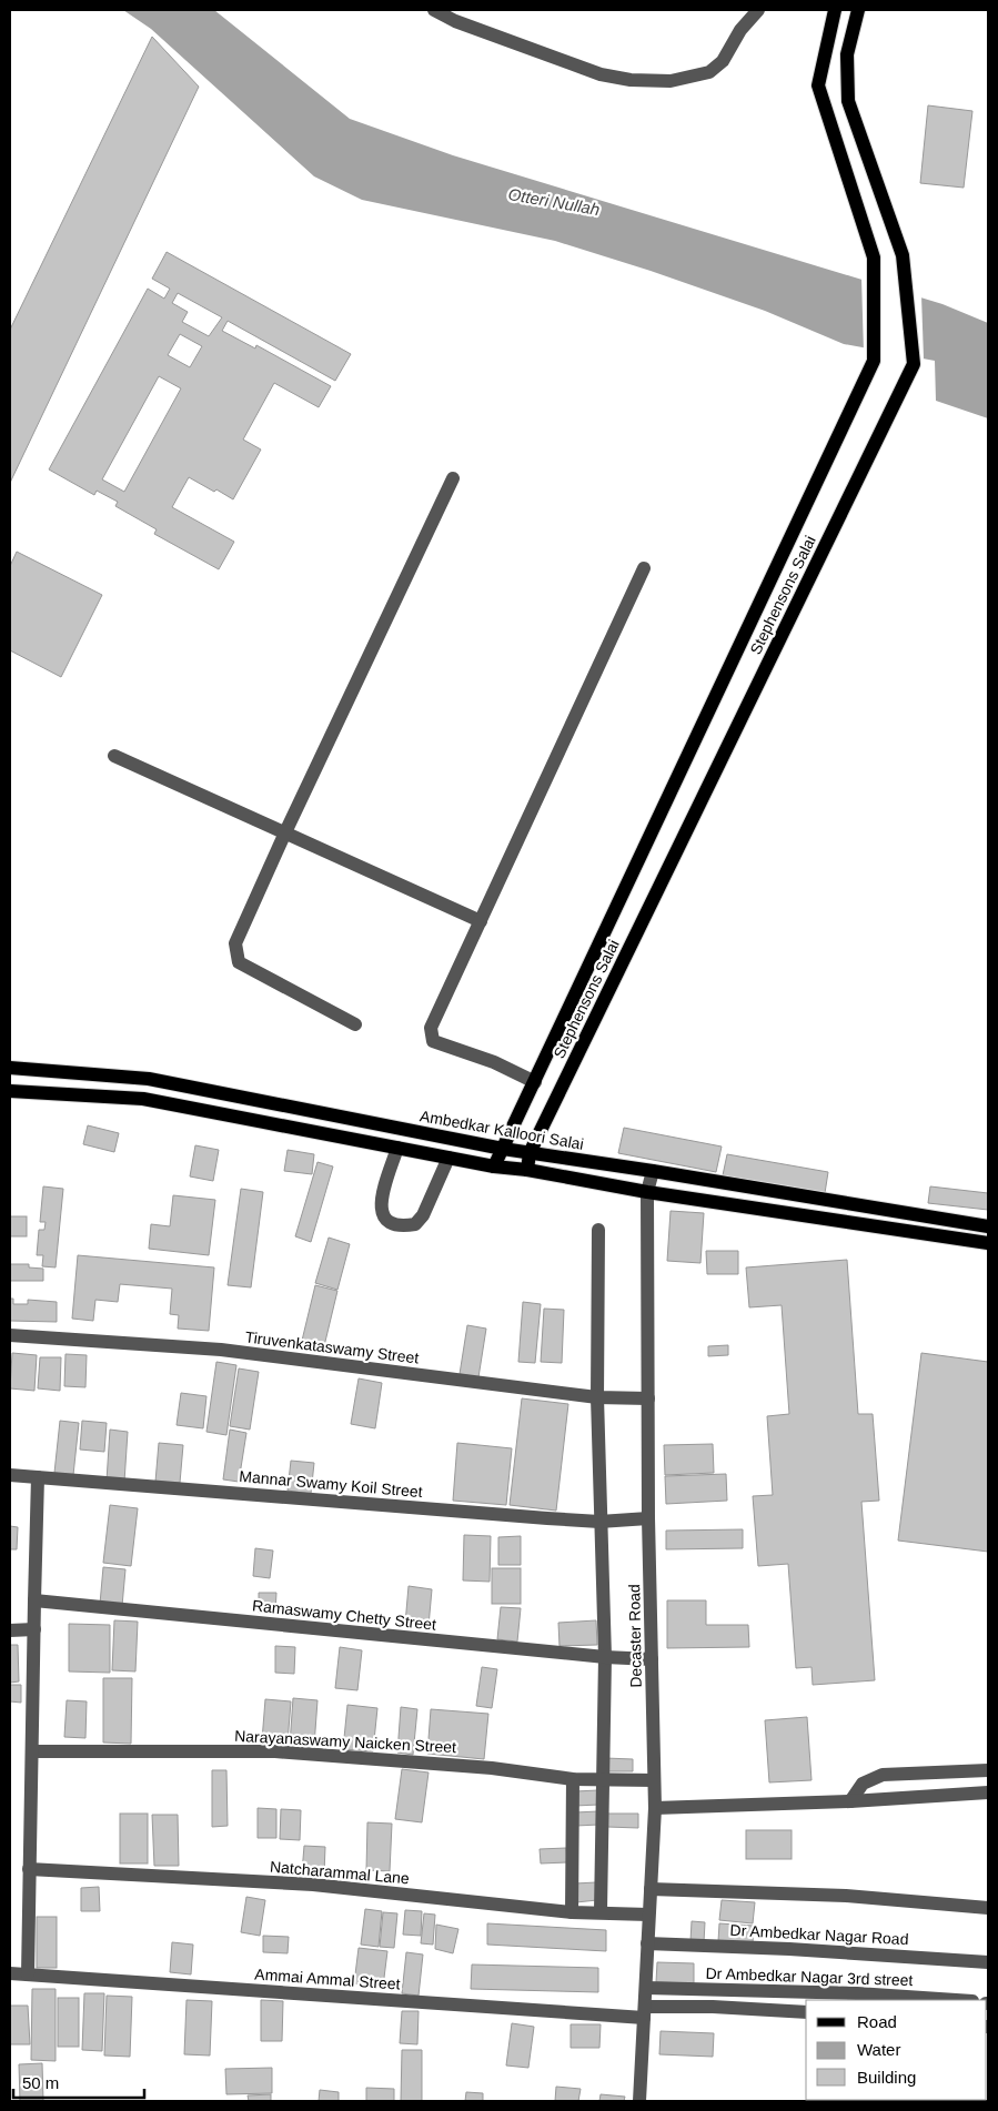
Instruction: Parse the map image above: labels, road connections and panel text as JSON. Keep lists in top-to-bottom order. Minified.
{"streets":{"main road":["Stephensons Salai","Ambedkar Kalloori Salai"],"street":["Tiruvenkataswamy Street","Mannar Swamy Koil Street","Ramaswamy Chetty Street","Decaster Road","Narayanaswamy Naicken Street","Natcharammal Lane","Dr Ambedkar Nagar Road","Dr Ambedkar Nagar 3rd street","Ammai Ammal Street"]},"crossings":[["Stephensons Salai","Ambedkar Kalloori Salai"],["Ambedkar Kalloori Salai","Decaster Road"],["Tiruvenkataswamy Street","Decaster Road"],["Mannar Swamy Koil Street","Decaster Road"],["Ramaswamy Chetty Street","Decaster Road"],["Decaster Road","Narayanaswamy Naicken Street"],["Decaster Road","Natcharammal Lane"],["Decaster Road","Dr Ambedkar Nagar Road"],["Decaster Road","Dr Ambedkar Nagar 3rd street"],["Decaster Road","Ammai Ammal Street"]],"water":["Otteri Nullah"],"legend":["Road","Water","Building"],"scale_bar":"50 m"}
